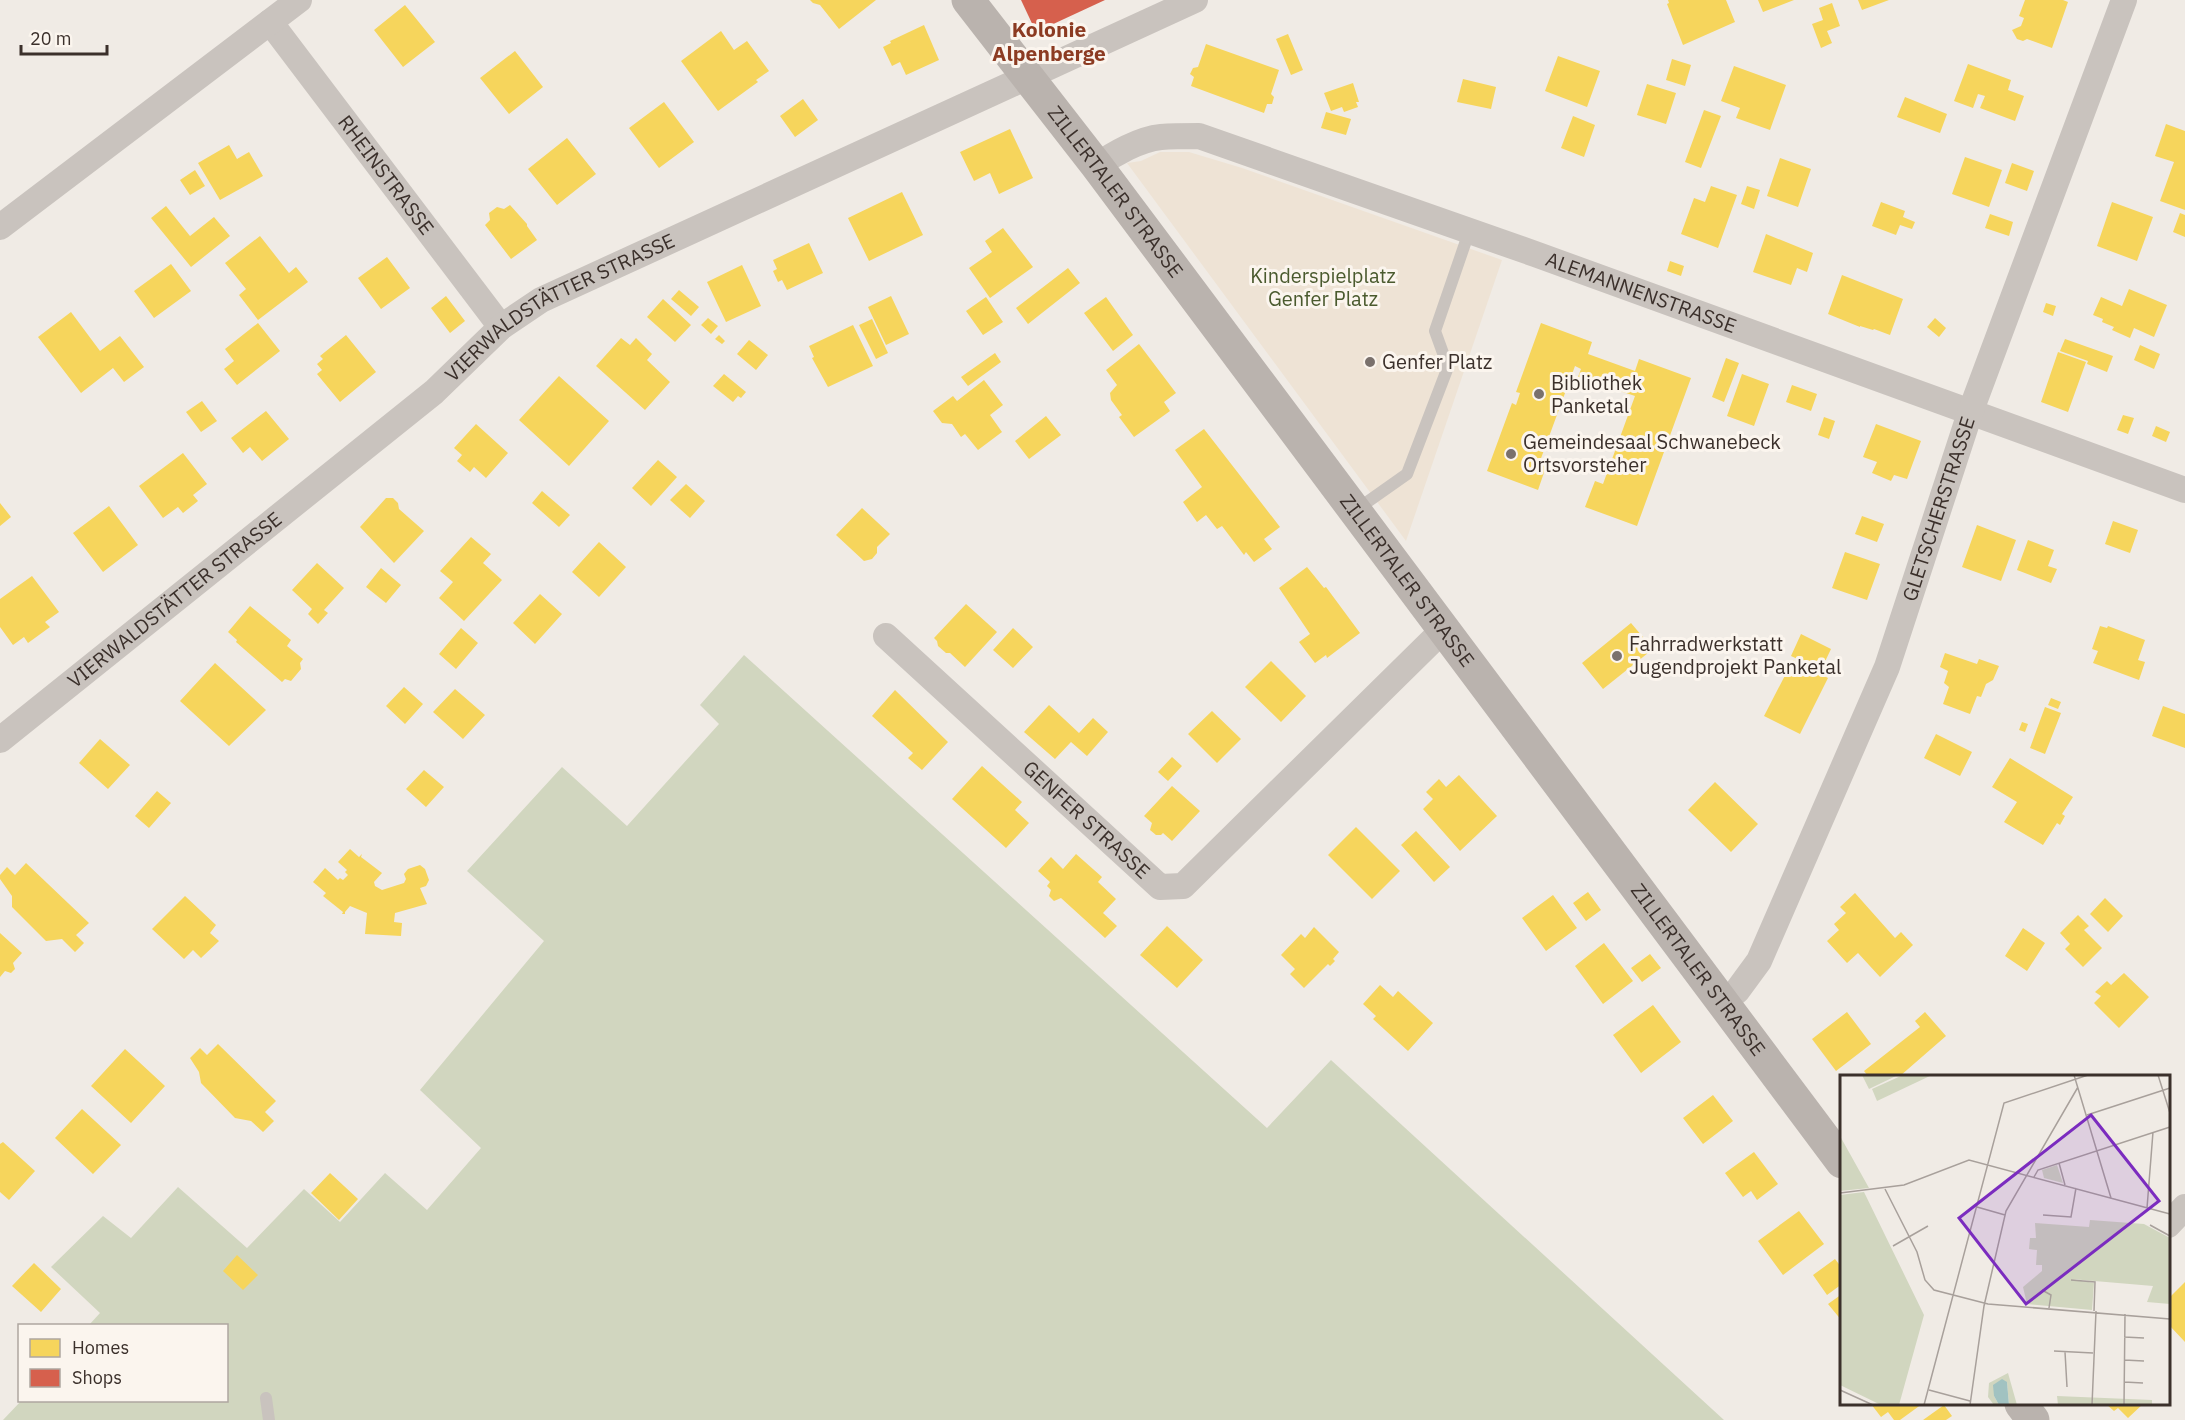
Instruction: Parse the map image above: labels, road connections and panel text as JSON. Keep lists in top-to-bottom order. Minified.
{"streets":{"street":["RHEINSTRASSE","ZILLERTALER STRASSE","ALEMANNENSTRASSE","VIERWALDSTÄTTER STRASSE","GLETSCHERSTRASSE","GENFER STRASSE"]},"crossings":[["RHEINSTRASSE","VIERWALDSTÄTTER STRASSE"],["ZILLERTALER STRASSE","ALEMANNENSTRASSE"],["ZILLERTALER STRASSE","VIERWALDSTÄTTER STRASSE"],["ZILLERTALER STRASSE","GLETSCHERSTRASSE"],["ZILLERTALER STRASSE","GENFER STRASSE"],["ALEMANNENSTRASSE","GLETSCHERSTRASSE"]],"districts":["Kolonie Alpenberge"],"parks":["Kinderspielplatz Genfer Platz"],"places":["Genfer Platz","Bibliothek Panketal","Gemeindesaal Schwanebeck Ortsvorsteher","Fahrradwerkstatt Jugendprojekt Panketal"],"legend":["Homes","Shops"],"scale_bar":"20 m"}
